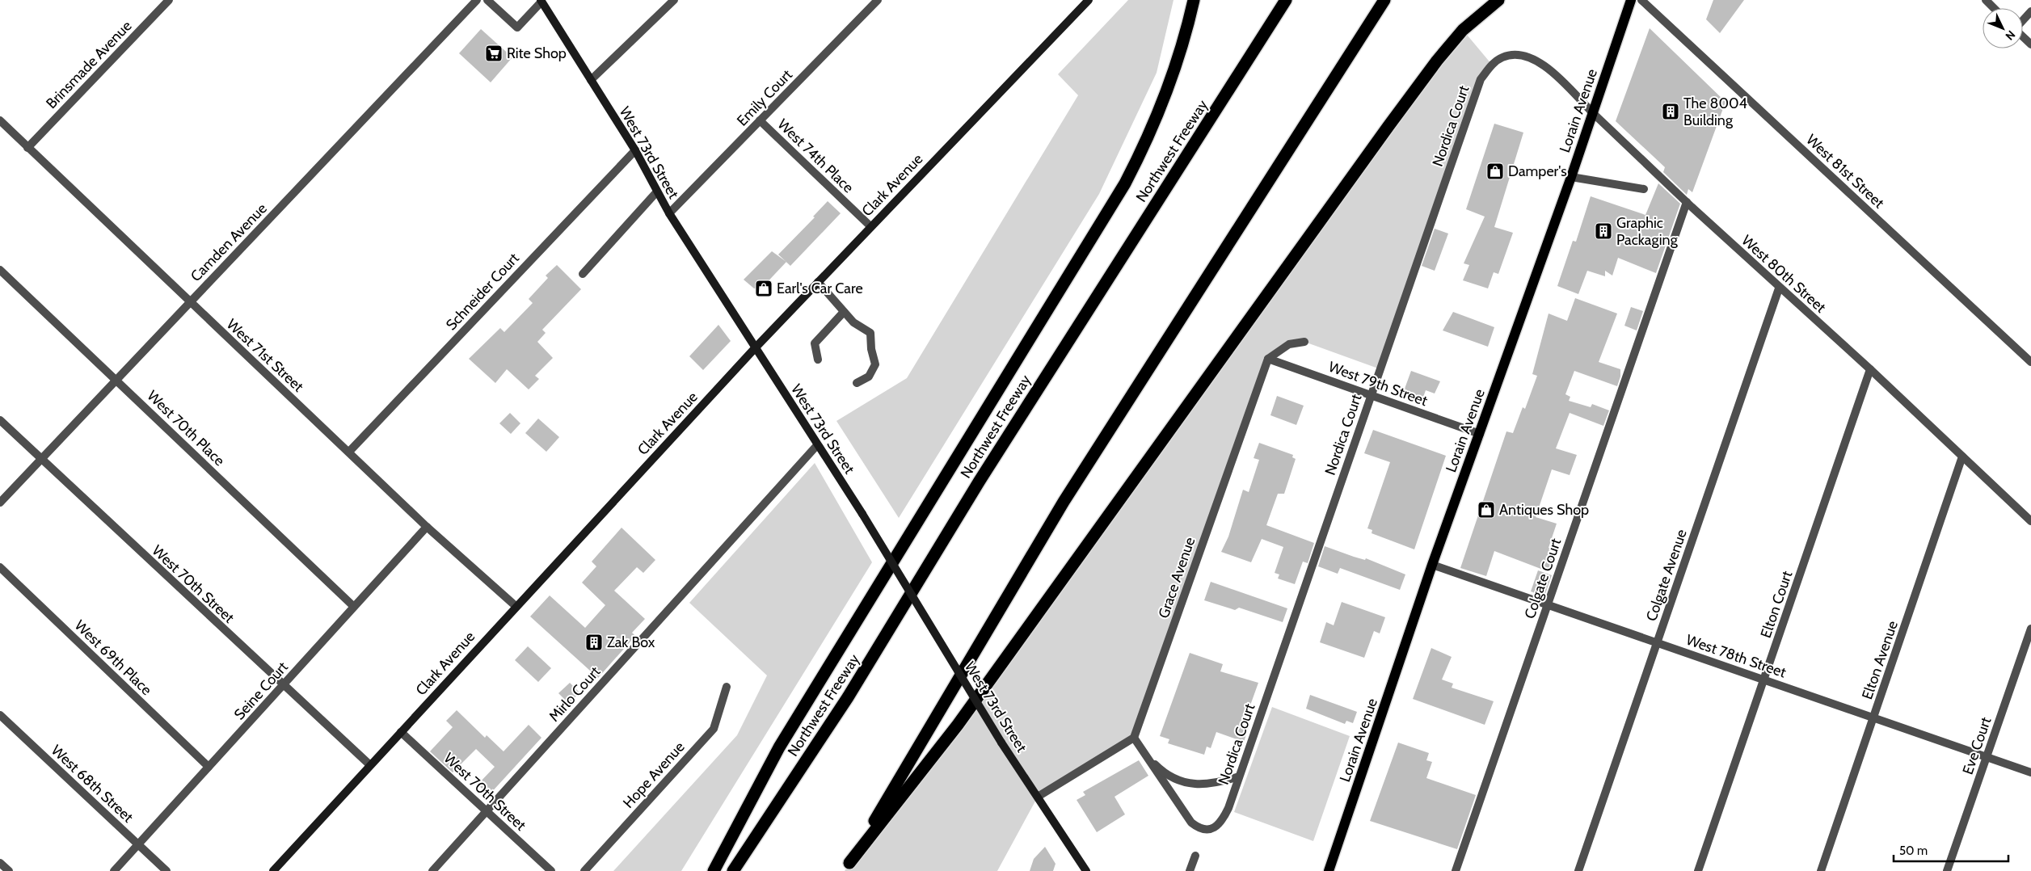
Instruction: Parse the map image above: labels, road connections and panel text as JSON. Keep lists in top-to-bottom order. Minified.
{"streets":{"highway":["Northwest Freeway"],"main road":["Lorain Avenue"],"street":["Brinsmade Avenue","Emily Court","Nordica Court","West 73rd Street","West 74th Place","West 81st Street","Clark Avenue","Camden Avenue","West 80th Street","Schneider Court","West 71st Street","West 79th Street","West 70th Place","Colgate Avenue","Grace Avenue","Colgate Court","West 70th Street","Elton Court","West 78th Street","West 69th Place","Elton Avenue","Seine Court","Mirlo Court","Eve Court","Hope Avenue","West 68th Street"]},"crossings":[["Brinsmade Avenue","West 71st Street"],["Emily Court","West 73rd Street"],["Emily Court","West 74th Place"],["Lorain Avenue","West 80th Street"],["Lorain Avenue","West 79th Street"],["Lorain Avenue","West 78th Street"],["Nordica Court","West 80th Street"],["Nordica Court","West 79th Street"],["West 73rd Street","Clark Avenue"],["West 73rd Street","Schneider Court"],["West 73rd Street","Mirlo Court"],["West 74th Place","Clark Avenue"],["Clark Avenue","West 71st Street"],["Clark Avenue","West 70th Street"],["Camden Avenue","West 71st Street"],["Camden Avenue","West 70th Place"],["Camden Avenue","West 70th Street"],["West 80th Street","Colgate Avenue"],["West 80th Street","Colgate Court"],["West 80th Street","Elton Court"],["West 80th Street","Elton Avenue"],["Schneider Court","West 71st Street"],["West 71st Street","Seine Court"],["West 79th Street","Grace Avenue"],["West 70th Place","Seine Court"],["Colgate Avenue","West 78th Street"],["Colgate Court","West 78th Street"],["West 70th Street","Seine Court"],["West 70th Street","Mirlo Court"],["Elton Court","West 78th Street"],["West 78th Street","Elton Avenue"],["West 78th Street","Eve Court"],["West 69th Place","Seine Court"],["Seine Court","West 68th Street"]],"places":{"supermarket":["Rite Shop"],"building":["The 8004 Building","Graphic Packaging","Zak Box"],"shop":["Damper's","Earl's Car Care","Antiques Shop"]},"scale_bar":"50 m","north":"bottom right"}
